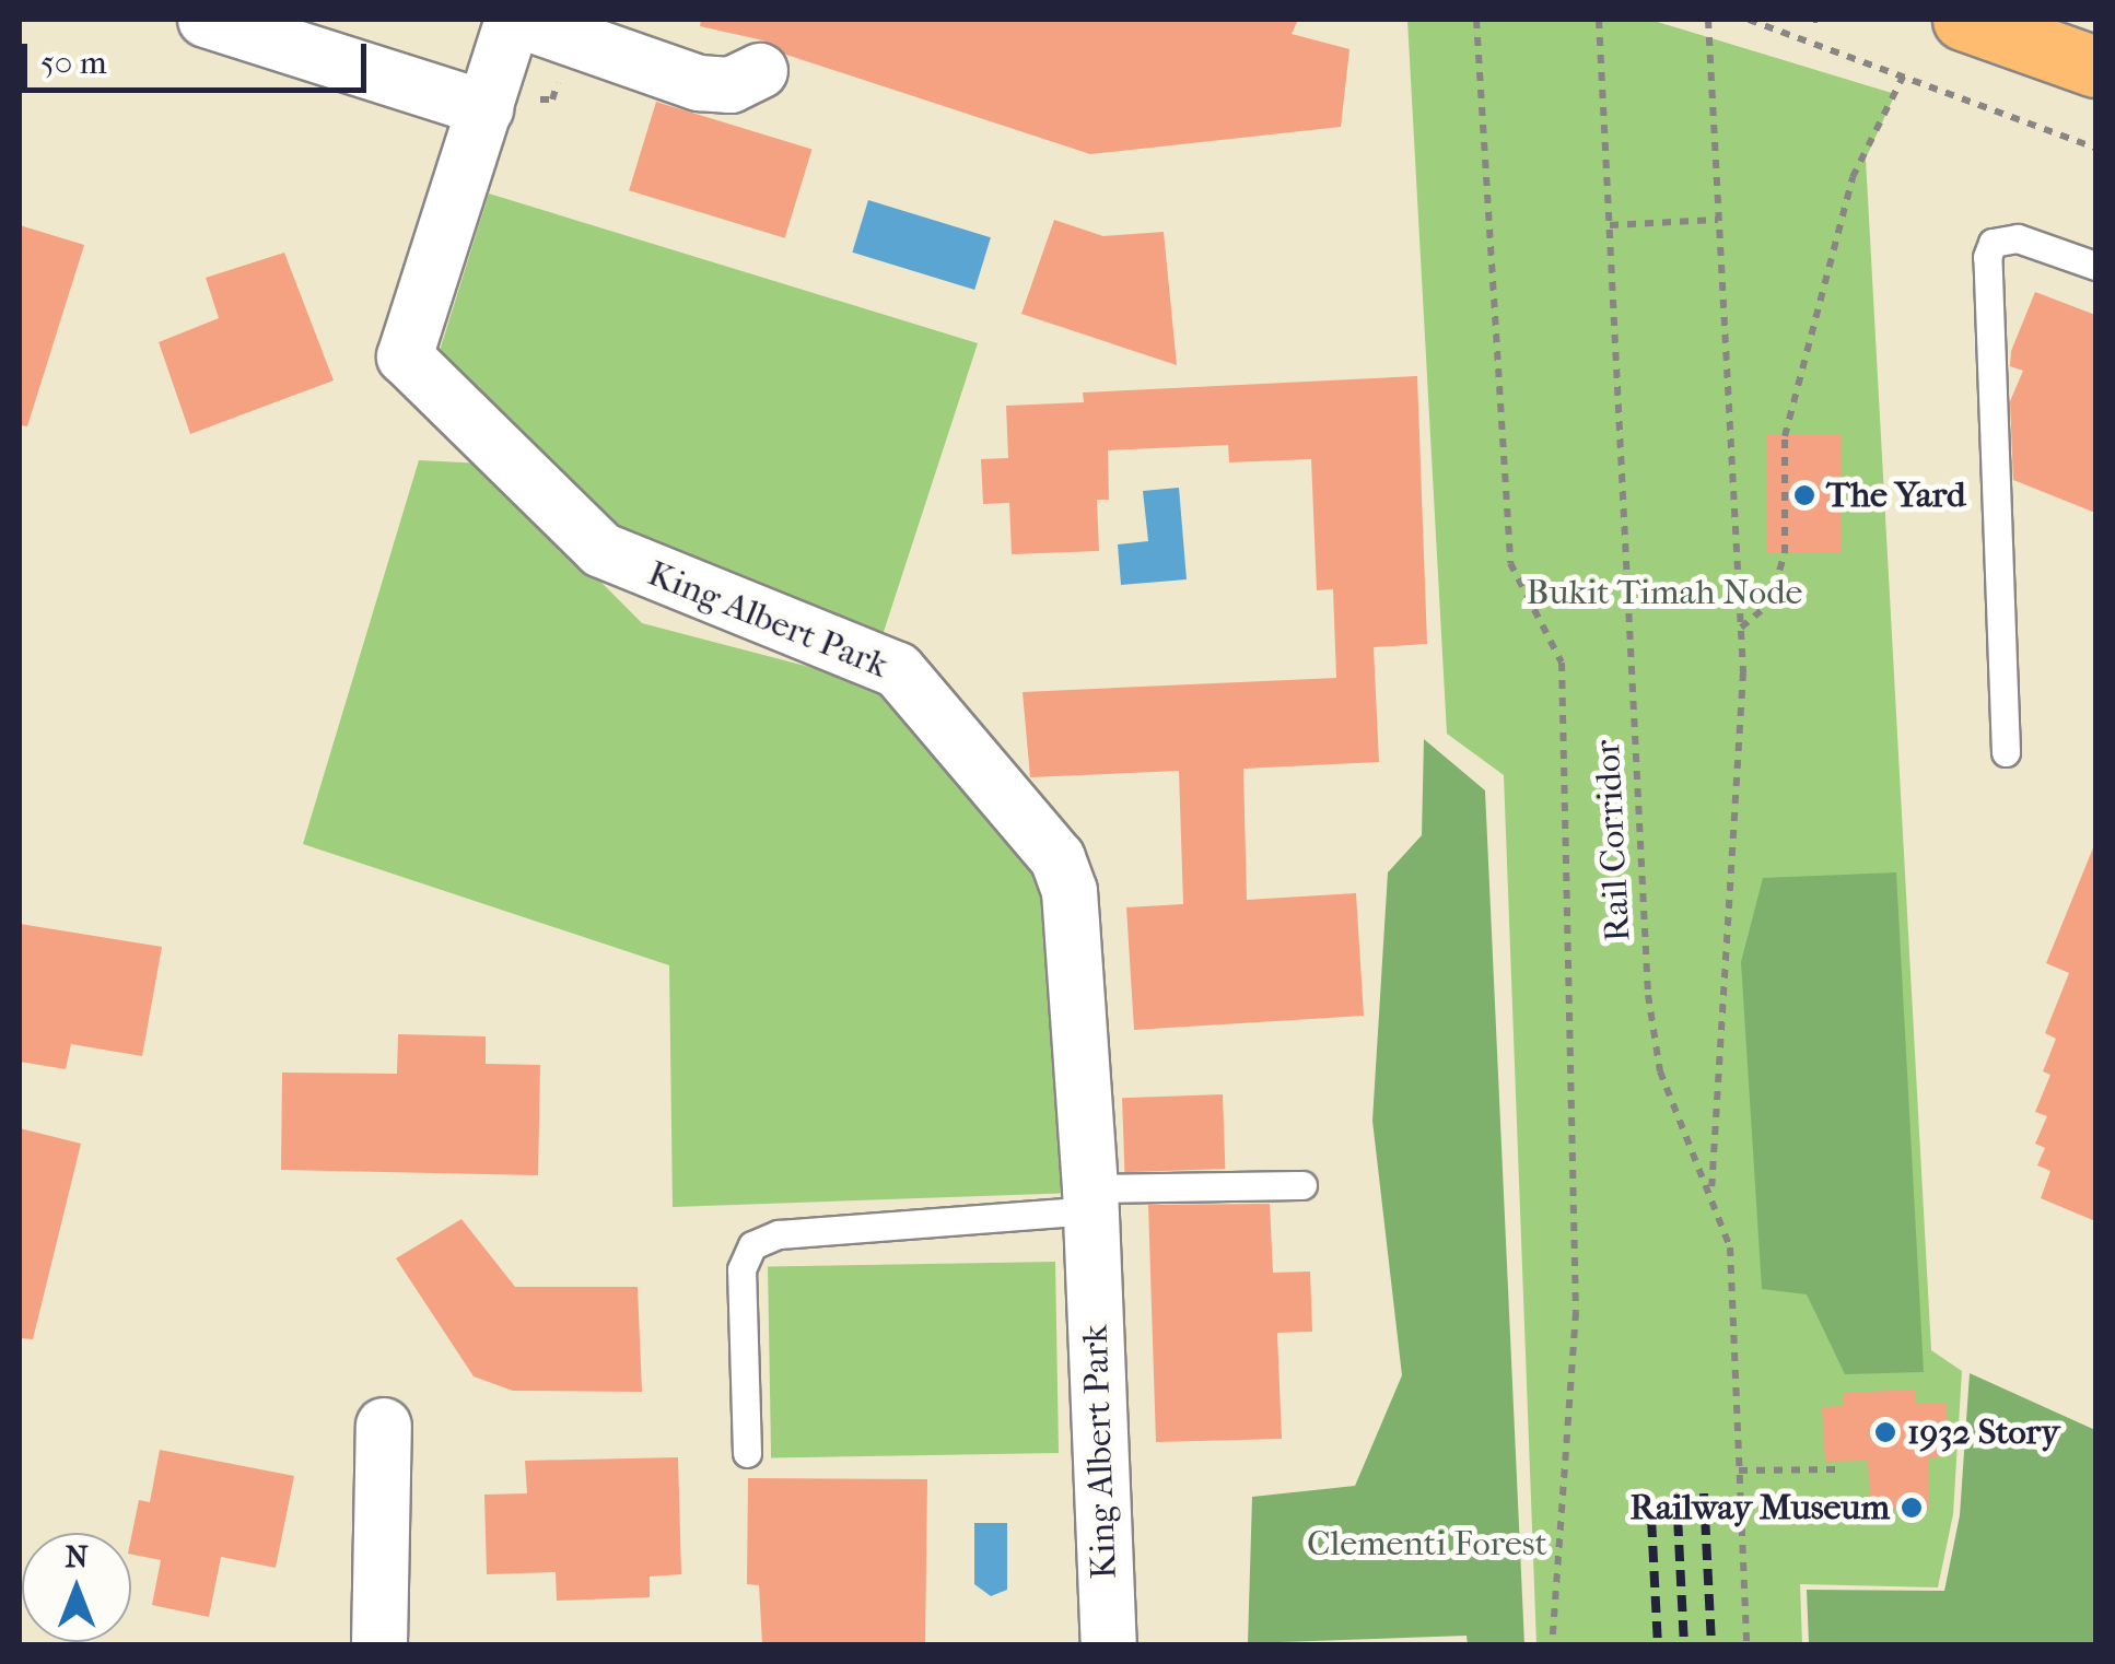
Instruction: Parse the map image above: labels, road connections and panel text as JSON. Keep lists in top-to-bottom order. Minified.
{"streets":{"street":["King Albert Park"],"path":["Rail Corridor"]},"parks":["Bukit Timah Node","Clementi Forest"],"places":["The Yard","1932 Story","Railway Museum"],"scale_bar":"50 m","north":"top"}
